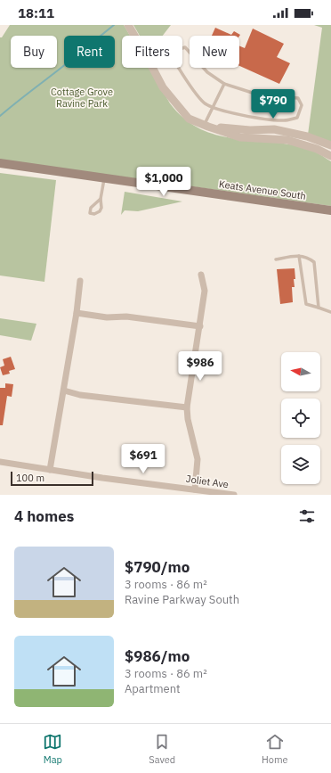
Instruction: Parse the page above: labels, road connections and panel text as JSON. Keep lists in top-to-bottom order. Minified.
{"streets":{"main road":["Keats Avenue South"],"street":["Joliet Ave"]},"parks":["Cottage Grove Ravine Park"],"scale_bar":"100 m","north":"left","page":{"status":"18:11","chip":["Buy","Rent","Filters","New"],"price":["$790","$1,000","$986","$691"],"scale":"100 m","heading":"4 homes","list":[{"name":"$790/mo","note":"3 rooms · 86 m² · Ravine Parkway South"},{"name":"$986/mo","note":"3 rooms · 86 m² · Apartment"}],"tabs":["Map","Saved","Home"]}}
